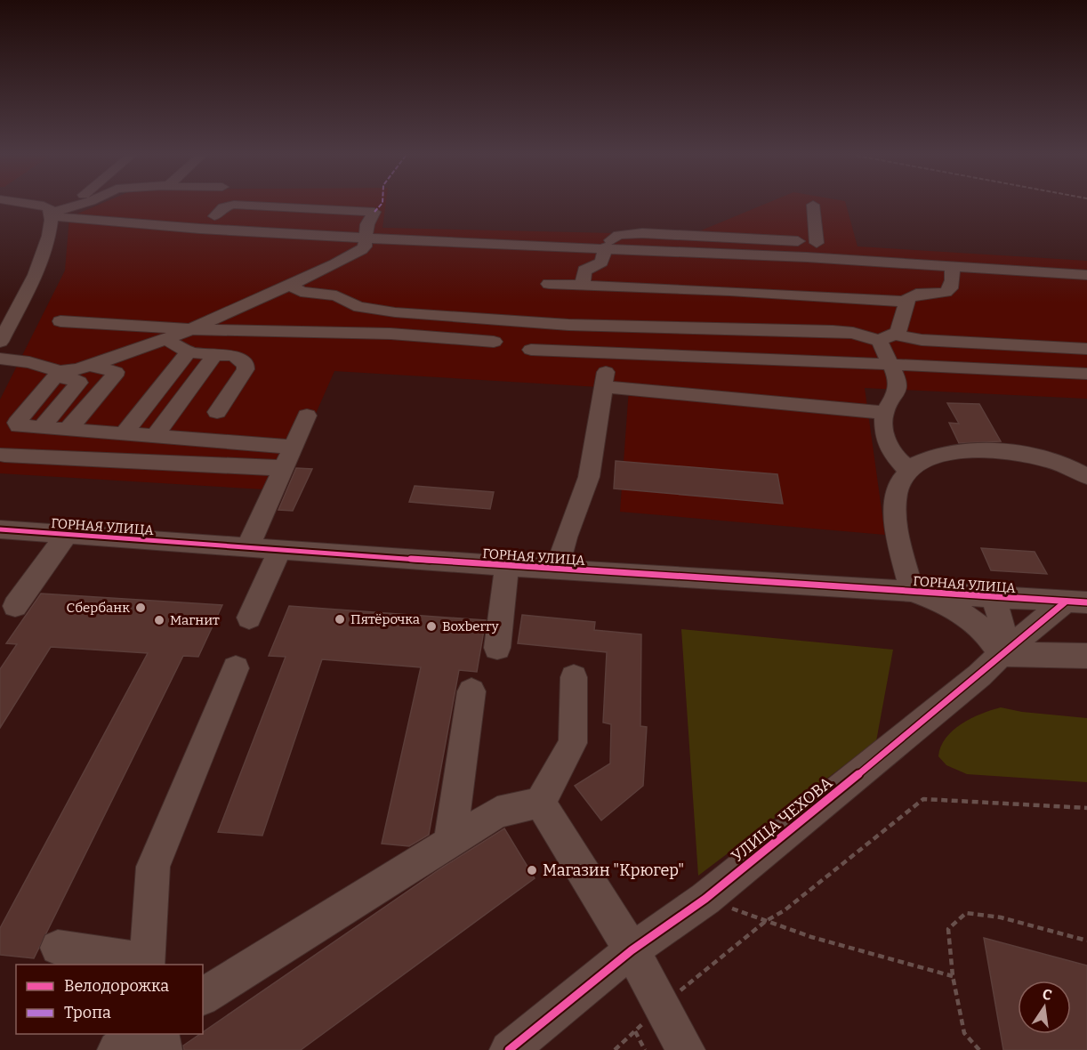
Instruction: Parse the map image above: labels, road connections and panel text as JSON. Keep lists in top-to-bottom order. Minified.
{"streets":{"street":["ГОРНАЯ УЛИЦА","УЛИЦА ЧЕХОВА"]},"crossings":[["ГОРНАЯ УЛИЦА","УЛИЦА ЧЕХОВА"]],"places":["Сбербанк","Пятёрочка","Магнит","Boxberry","Магазин \"Крюгер\""],"legend":["Велодорожка","Тропа"],"north":"top"}
